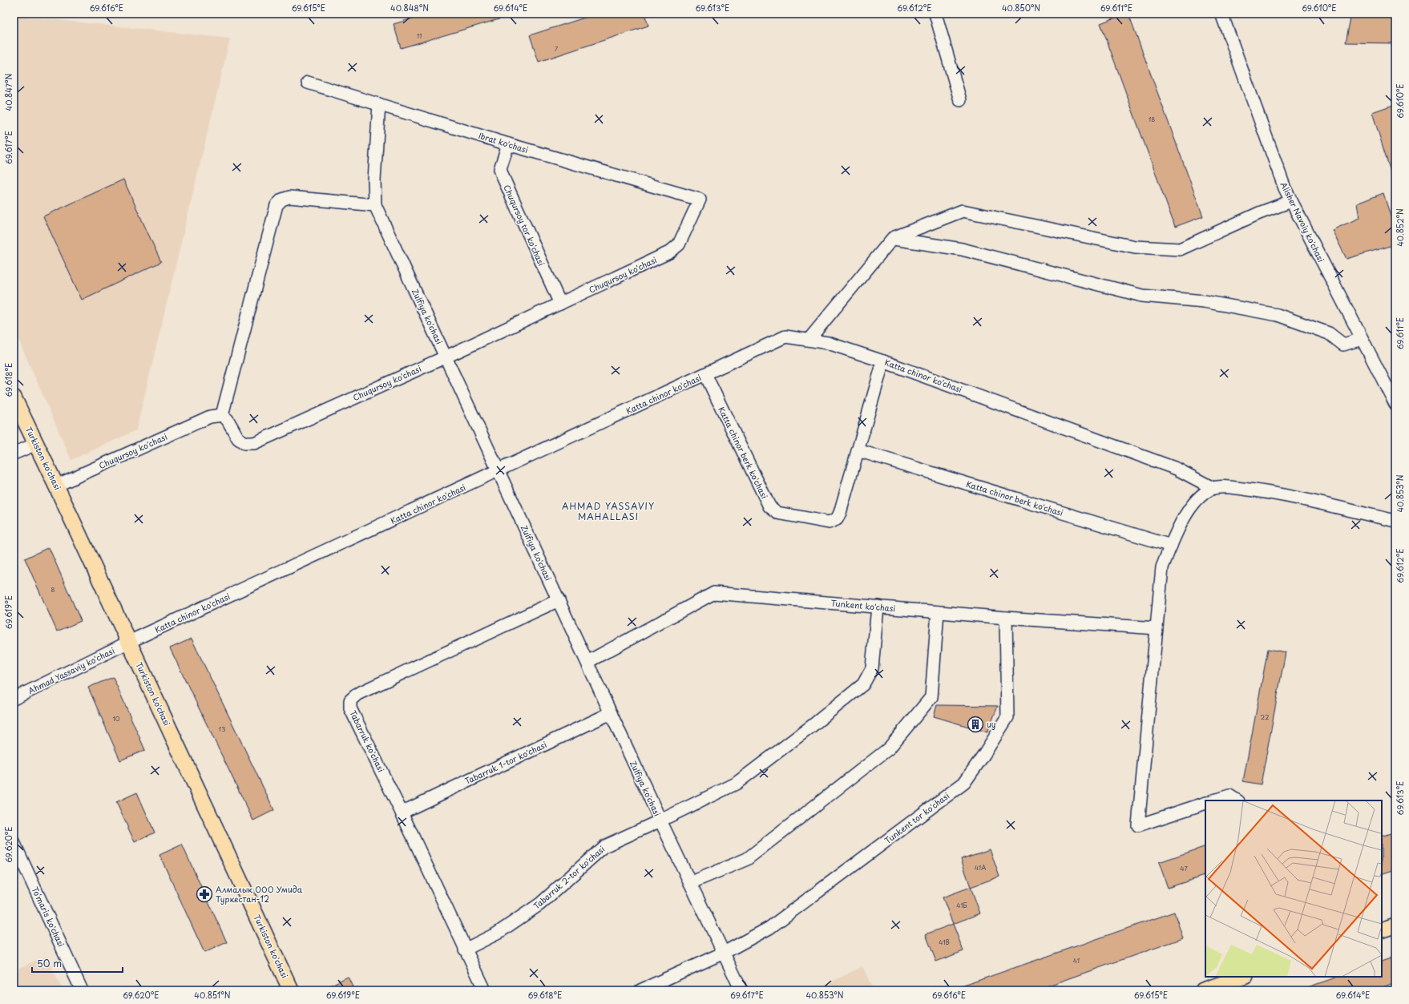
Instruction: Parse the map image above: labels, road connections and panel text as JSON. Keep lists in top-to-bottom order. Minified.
{"streets":{"main road":["Turkiston ko'chasi"],"street":["Ibrat ko'chasi","Alisher Navoiy ko'chasi","Chuqursoy tor ko'chasi","Chuqursoy ko'chasi","Zulfiya ko'chasi","Katta chinor ko'chasi","Katta chinor berk ko'chasi","Tunkent ko'chasi","Ahmad Yassaviy ko'chasi","Tabarruk ko'chasi","Tabarruk 1-tor ko'chasi","Tunkent tor ko'chasi","Tabarruk 2-tor ko'chasi","To‘maris ko'chasi"]},"crossings":[["Ibrat ko'chasi","Chuqursoy tor ko'chasi"],["Ibrat ko'chasi","Chuqursoy ko'chasi"],["Ibrat ko'chasi","Zulfiya ko'chasi"],["Chuqursoy tor ko'chasi","Chuqursoy ko'chasi"],["Chuqursoy ko'chasi","Zulfiya ko'chasi"],["Chuqursoy ko'chasi","Turkiston ko'chasi"],["Zulfiya ko'chasi","Katta chinor ko'chasi"],["Zulfiya ko'chasi","Tunkent ko'chasi"],["Zulfiya ko'chasi","Tabarruk ko'chasi"],["Zulfiya ko'chasi","Tabarruk 1-tor ko'chasi"],["Zulfiya ko'chasi","Tunkent tor ko'chasi"],["Zulfiya ko'chasi","Tabarruk 2-tor ko'chasi"],["Katta chinor ko'chasi","Katta chinor berk ko'chasi"],["Katta chinor ko'chasi","Turkiston ko'chasi"],["Katta chinor ko'chasi","Ahmad Yassaviy ko'chasi"],["Turkiston ko'chasi","Ahmad Yassaviy ko'chasi"],["Tunkent ko'chasi","Tunkent tor ko'chasi"],["Tunkent ko'chasi","Tabarruk 2-tor ko'chasi"],["Tabarruk ko'chasi","Tabarruk 1-tor ko'chasi"],["Tabarruk ko'chasi","Tabarruk 2-tor ko'chasi"]],"districts":["AHMAD YASSAVIY MAHALLASI"],"places":{"building":["uy"],"pharmacy":["Алмалык ООО Умида Туркестан-12"]},"house_numbers":["11","7","18","8","22","10","13","41А","47","41Б","41В","41"],"scale_bar":"50 m","coordinates":["69.616°E","69.615°E","40.848°N","69.614°E","69.613°E","69.612°E","40.850°N","69.611°E","69.610°E","40.847°N","69.617°E","40.852°N","69.618°E","40.853°N","69.619°E","69.620°E","40.851°N"]}
